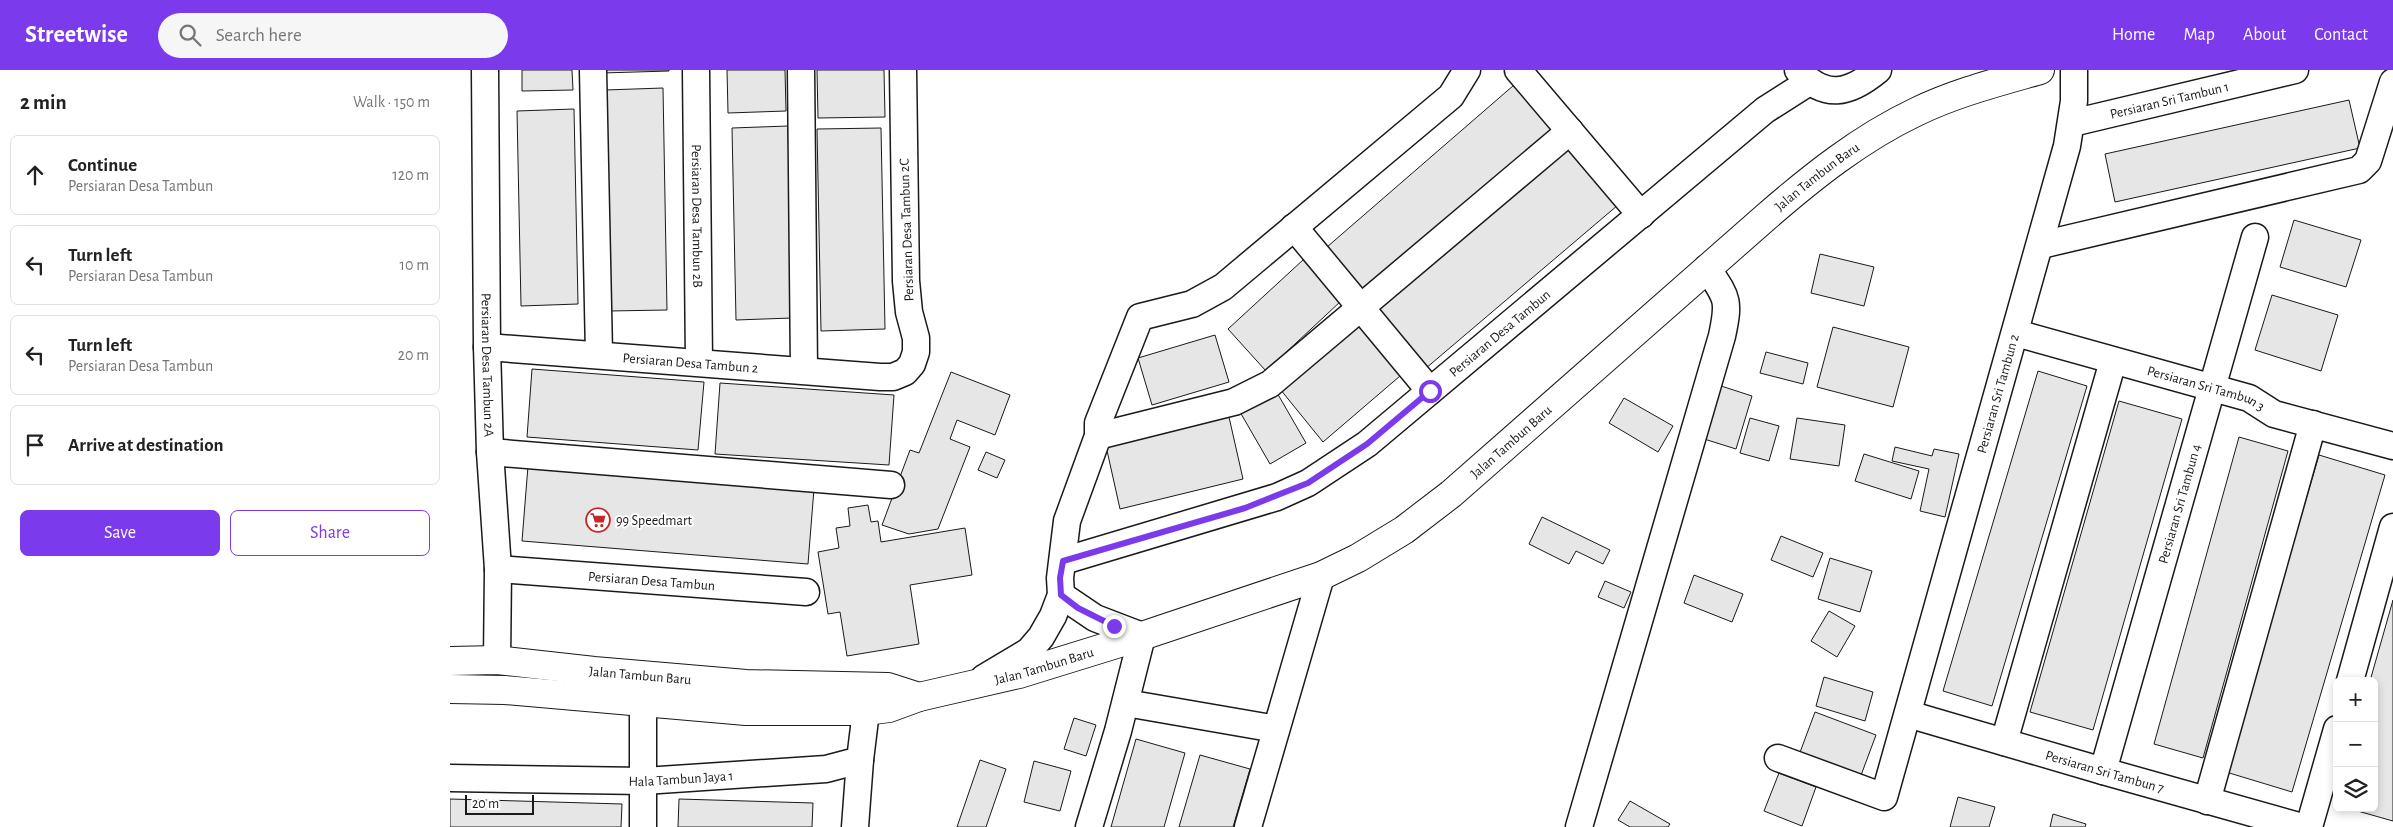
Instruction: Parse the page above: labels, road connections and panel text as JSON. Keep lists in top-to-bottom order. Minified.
{"streets":{"main road":["Jalan Tambun Baru"],"street":["Persiaran Sri Tambun 1","Persiaran Desa Tambun 2B","Persiaran Desa Tambun 2C","Persiaran Desa Tambun","Persiaran Desa Tambun 2","Persiaran Desa Tambun 2A","Persiaran Sri Tambun 3","Persiaran Sri Tambun 2","Persiaran Sri Tambun 4","Persiaran Sri Tambun 7","Hala Tambun Jaya 1"]},"crossings":[["Persiaran Sri Tambun 1","Persiaran Sri Tambun 2"],["Jalan Tambun Baru","Persiaran Desa Tambun 2A"],["Persiaran Desa Tambun 2B","Persiaran Desa Tambun 2"],["Persiaran Desa Tambun 2C","Persiaran Desa Tambun 2"],["Persiaran Desa Tambun","Persiaran Desa Tambun 2A"],["Persiaran Desa Tambun 2","Persiaran Desa Tambun 2A"],["Persiaran Sri Tambun 3","Persiaran Sri Tambun 2"],["Persiaran Sri Tambun 3","Persiaran Sri Tambun 4"],["Persiaran Sri Tambun 2","Persiaran Sri Tambun 7"],["Persiaran Sri Tambun 4","Persiaran Sri Tambun 7"]],"places":{"supermarket":["99 Speedmart"]},"scale_bar":"20 m","page":{"header":"Streetwise","search":"Search here","nav":["Home","Map","About","Contact"],"heading":["2 min","Walk · 150 m"],"list":[["Continue","Persiaran Desa Tambun","120 m"],["Turn left","Persiaran Desa Tambun","10 m"],["Turn left","Persiaran Desa Tambun","20 m"],"Arrive at destination"],"buttons":["Save","Share"],"map_buttons":["+","−"],"scale":"20 m"}}
